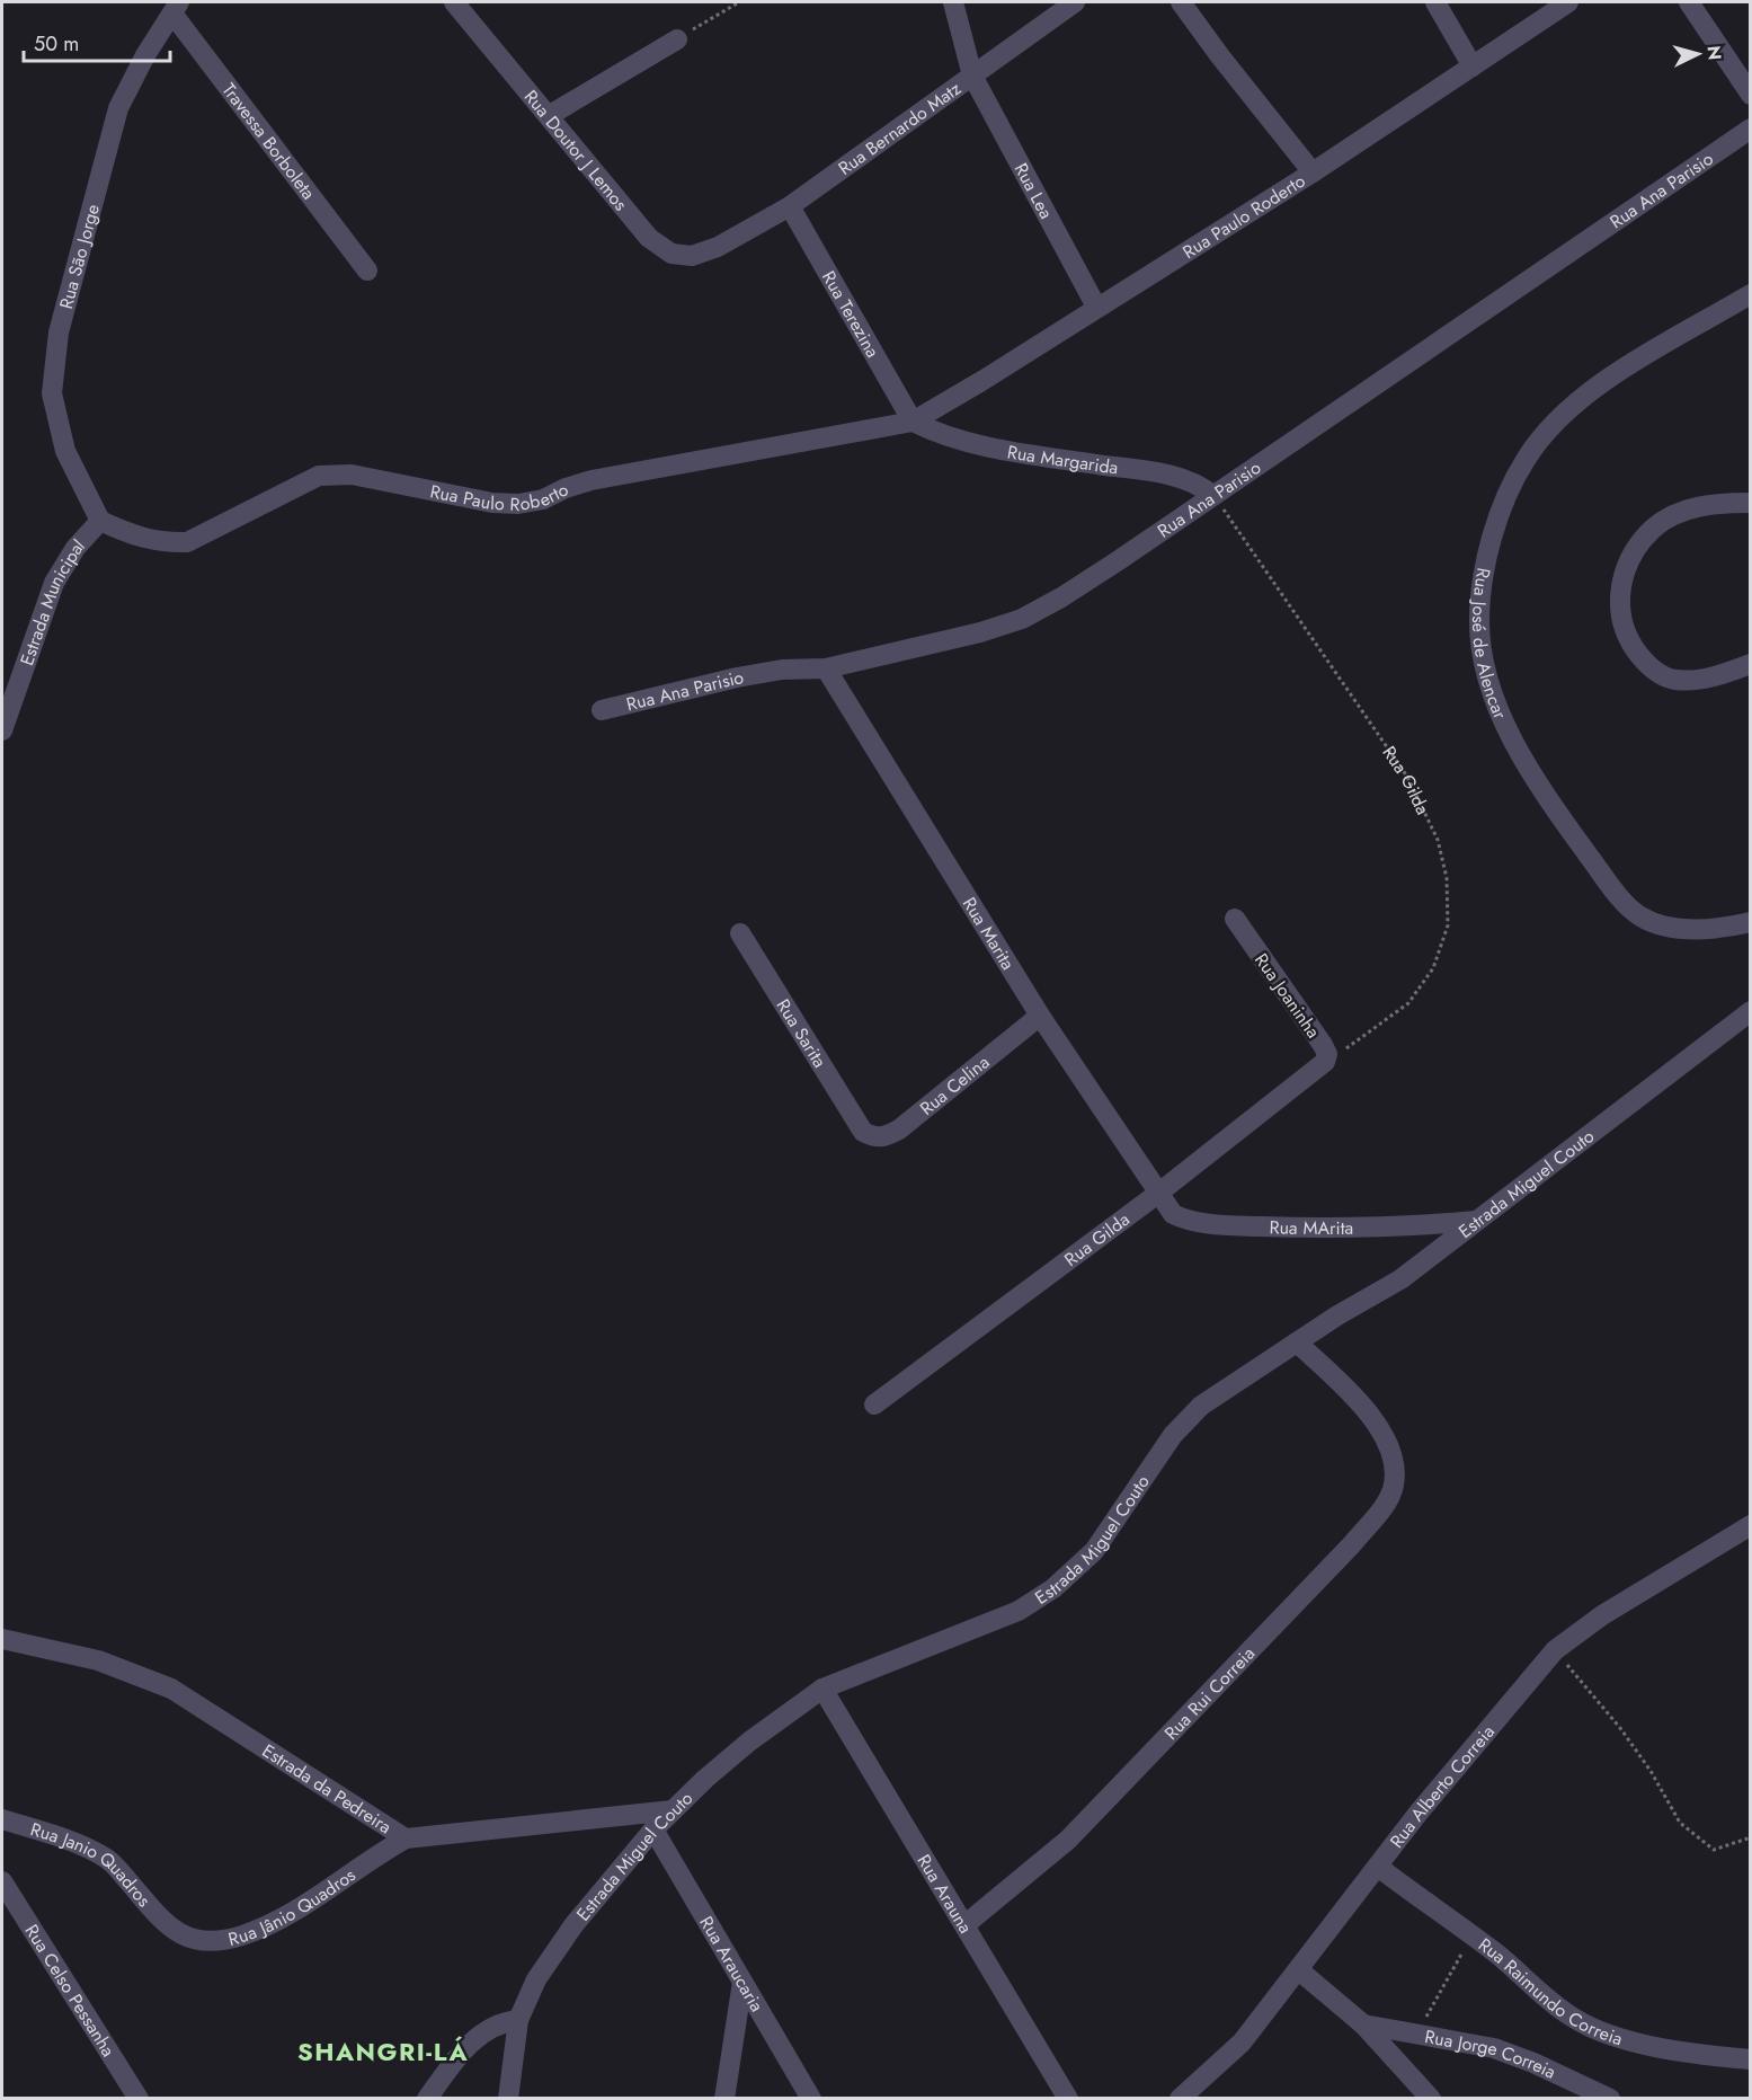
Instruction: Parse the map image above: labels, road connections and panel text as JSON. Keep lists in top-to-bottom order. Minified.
{"streets":{"street":["Rua Bernardo Matz","Travessa Borboleta","Rua Doutor J Lemos","Rua Ana Parisio","Rua Lea","Rua Paulo Roderto","Rua São Jorge","Rua Terezina","Rua Margarida","Rua Paulo Roberto","Estrada Municipal","Rua José de Alencar","Rua Gilda","Rua Marita","Rua Joaninha","Rua Sarita","Rua Celina","Estrada Miguel Couto","Rua MArita","Rua Rui Correia","Rua Alberto Correia","Estrada da Pedreira","Rua Janio Quadros","Rua Arauna","Rua Jânio Quadros","Rua Araucaria","Rua Raimundo Correia","Rua Celso Pessanha","Rua Jorge Correia"]},"crossings":[["Rua Bernardo Matz","Rua Doutor J Lemos"],["Rua Bernardo Matz","Rua Lea"],["Rua Bernardo Matz","Rua Terezina"],["Travessa Borboleta","Rua São Jorge"],["Rua Ana Parisio","Rua Margarida"],["Rua Ana Parisio","Rua Gilda"],["Rua Ana Parisio","Rua Marita"],["Rua Lea","Rua Paulo Roderto"],["Rua Paulo Roderto","Rua Terezina"],["Rua Paulo Roderto","Rua Margarida"],["Rua Paulo Roderto","Rua Paulo Roberto"],["Rua São Jorge","Rua Paulo Roberto"],["Rua São Jorge","Estrada Municipal"],["Rua Terezina","Rua Margarida"],["Rua Terezina","Rua Paulo Roberto"],["Rua Margarida","Rua Paulo Roberto"],["Rua Margarida","Rua Gilda"],["Rua Paulo Roberto","Estrada Municipal"],["Rua Gilda","Rua Marita"],["Rua Gilda","Rua Joaninha"],["Rua Gilda","Rua MArita"],["Rua Marita","Rua Celina"],["Rua Marita","Rua MArita"],["Rua Sarita","Rua Celina"],["Estrada Miguel Couto","Rua MArita"],["Estrada Miguel Couto","Rua Rui Correia"],["Estrada Miguel Couto","Estrada da Pedreira"],["Estrada Miguel Couto","Rua Arauna"],["Estrada Miguel Couto","Rua Araucaria"],["Rua Rui Correia","Rua Arauna"],["Rua Alberto Correia","Rua Raimundo Correia"],["Estrada da Pedreira","Rua Jânio Quadros"],["Rua Janio Quadros","Rua Jânio Quadros"]],"districts":["SHANGRI-LÁ"],"scale_bar":"50 m","north":"right"}
